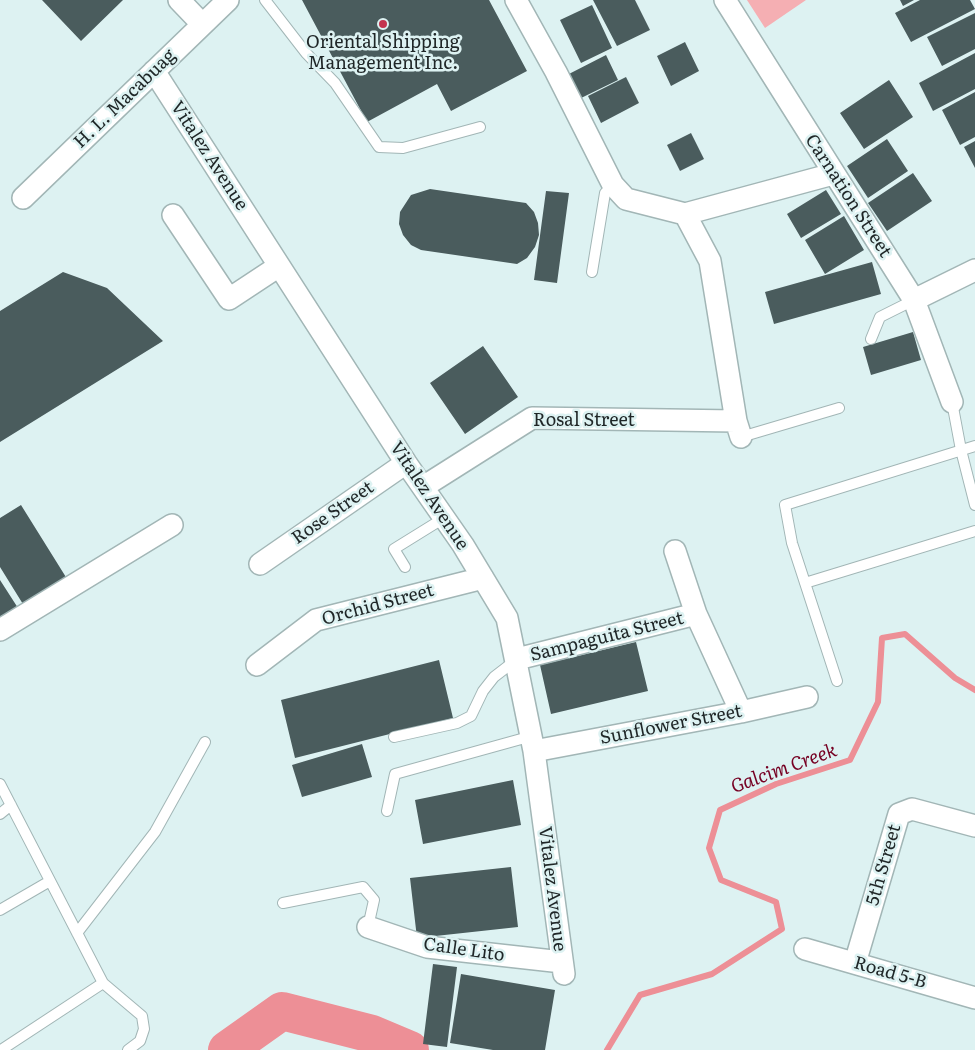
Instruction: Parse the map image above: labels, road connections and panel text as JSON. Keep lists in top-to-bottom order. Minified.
{"streets":{"street":["H. L. Macabuag","Vitalez Avenue","Carnation Street","Rosal Street","Rose Street","Orchid Street","Sampaguita Street","Sunflower Street","5th Street","Calle Lito","Road 5-B"]},"crossings":[["H. L. Macabuag","Vitalez Avenue"],["Vitalez Avenue","Rosal Street"],["Vitalez Avenue","Rose Street"],["Vitalez Avenue","Orchid Street"],["Vitalez Avenue","Sampaguita Street"],["Vitalez Avenue","Sunflower Street"],["Vitalez Avenue","Calle Lito"],["Sampaguita Street","Sunflower Street"],["5th Street","Road 5-B"]],"water":["Galcim Creek"],"places":["Oriental Shipping Management Inc."]}
